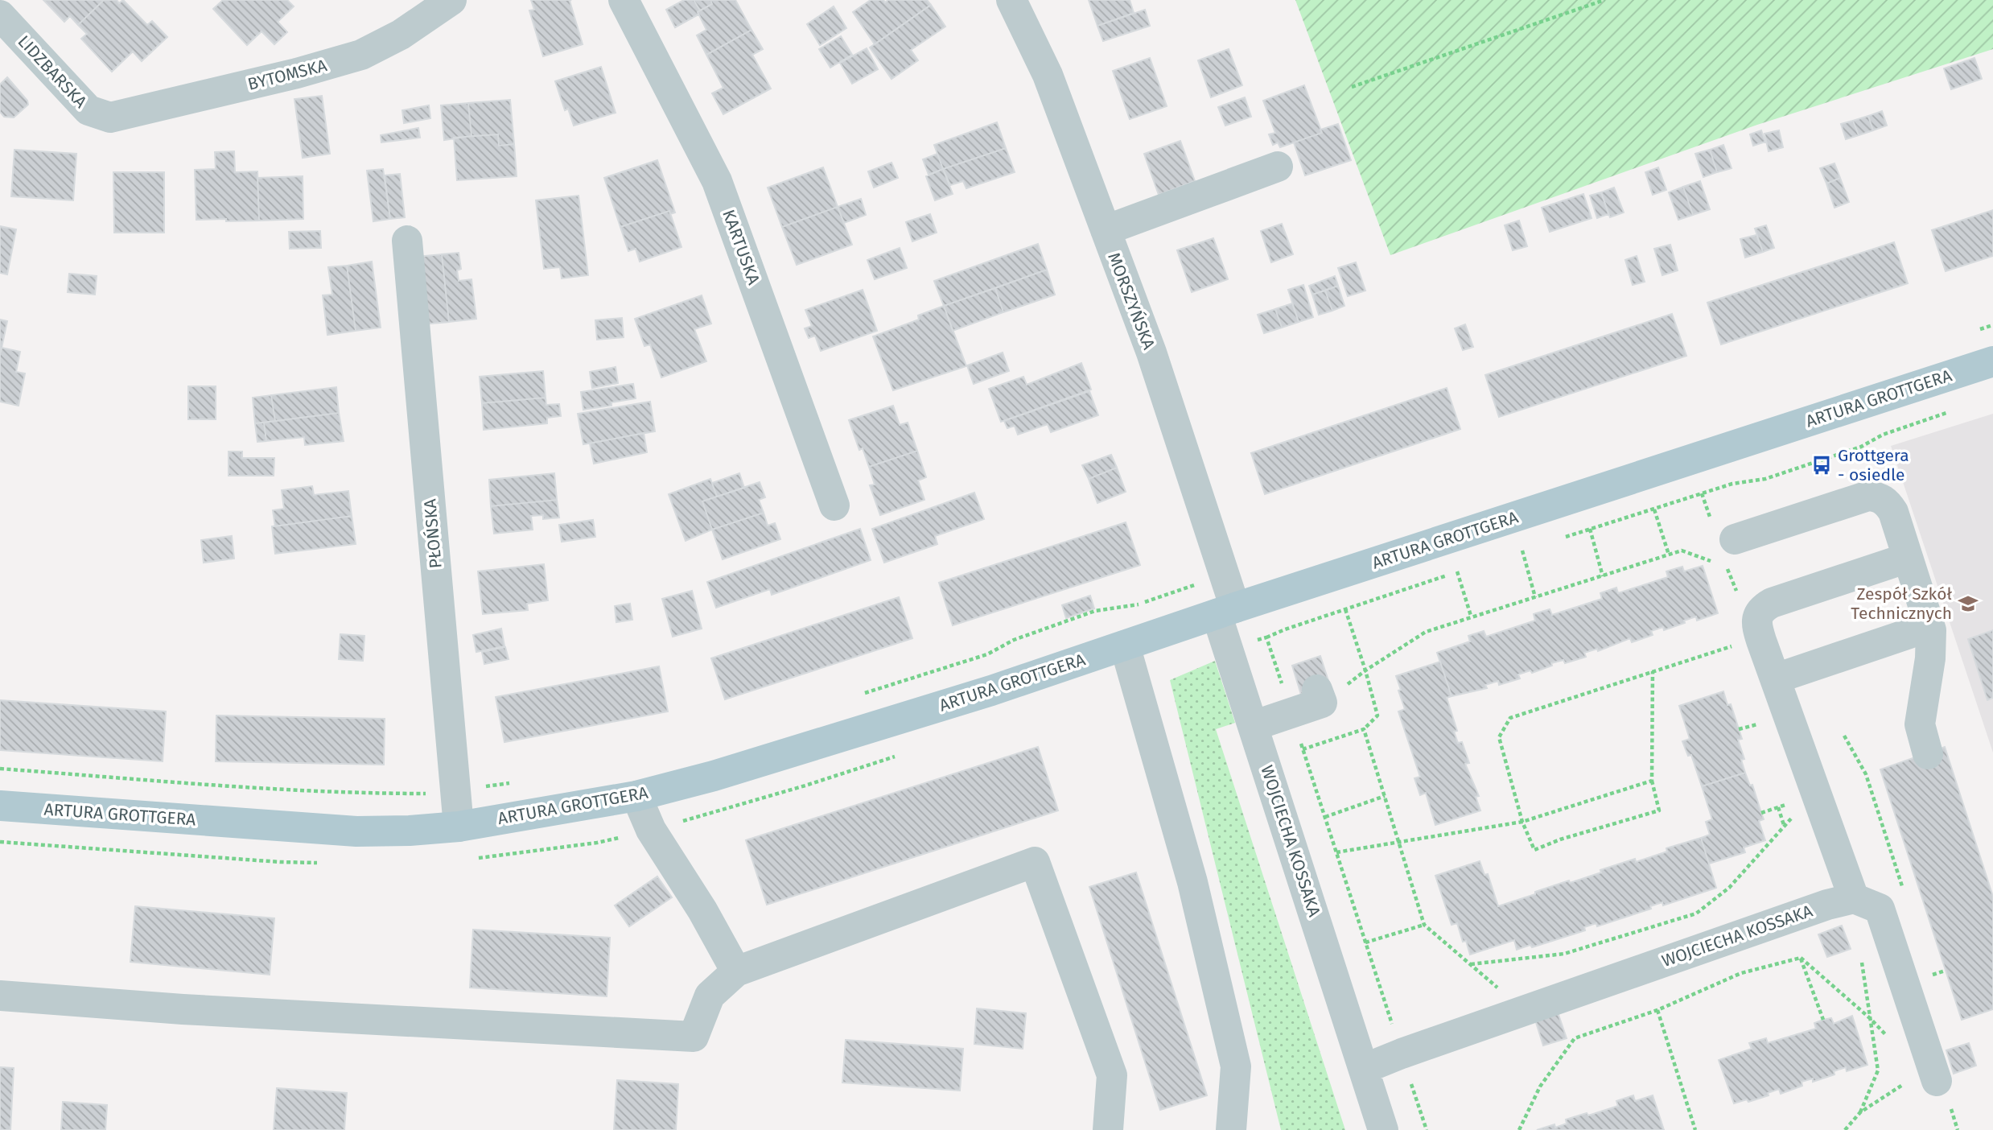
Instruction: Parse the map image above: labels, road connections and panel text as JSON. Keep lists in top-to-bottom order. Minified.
{"streets":{"main road":["ARTURA GROTTGERA"],"street":["LIDZBARSKA","BYTOMSKA","KARTUSKA","MORSZYŃSKA","PŁOŃSKA","WOJCIECHA KOSSAKA"]},"crossings":[["LIDZBARSKA","BYTOMSKA"],["MORSZYŃSKA","ARTURA GROTTGERA"],["MORSZYŃSKA","WOJCIECHA KOSSAKA"],["ARTURA GROTTGERA","PŁOŃSKA"],["ARTURA GROTTGERA","WOJCIECHA KOSSAKA"]],"places":{"bus stop":["Grottgera - osiedle"],"school or university":["Zespół Szkół Technicznych"]}}
